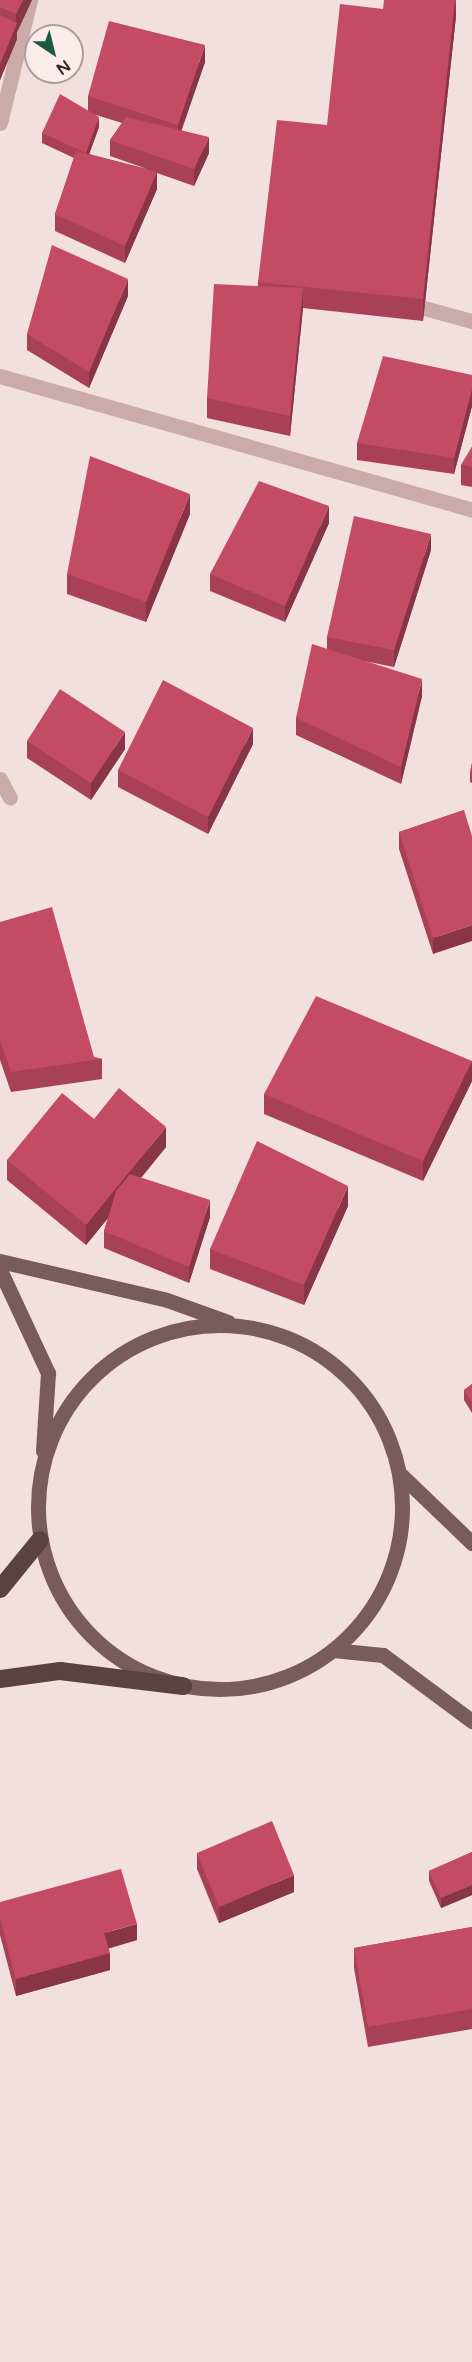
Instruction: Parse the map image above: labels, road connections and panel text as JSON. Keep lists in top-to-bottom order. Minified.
{"north":"bottom right"}
